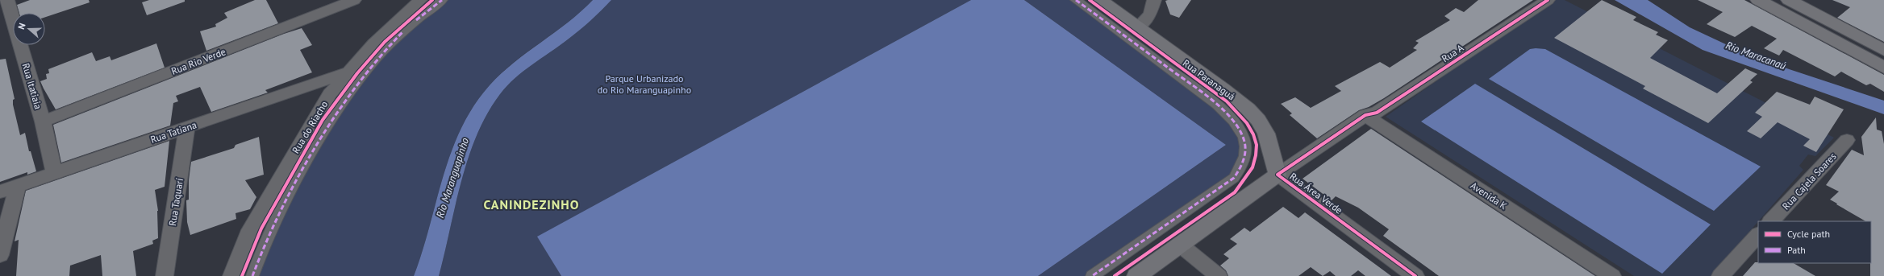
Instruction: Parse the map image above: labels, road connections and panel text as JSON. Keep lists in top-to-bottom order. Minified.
{"streets":{"main road":["Rua Paranaguá","Rua Área Verde"],"street":["Rua A","Rua Rio Verde","Rua Itatiaia","Rua do Riacho","Rua Tatiana","Rua Cajela Soares","Avenida K","Rua Taquarí"]},"crossings":[["Rua A","Rua Área Verde"],["Rua A","Avenida K"],["Rua Rio Verde","Rua Itatiaia"],["Rua Paranaguá","Rua Área Verde"],["Rua Itatiaia","Rua Tatiana"],["Rua do Riacho","Rua Tatiana"],["Rua Tatiana","Rua Taquarí"],["Rua Área Verde","Avenida K"]],"districts":["CANINDEZINHO"],"water":["Rio Maracanaú","Rio Maranguapinho"],"parks":["Parque Urbanizado do Rio Maranguapinho"],"legend":["Cycle path","Path"],"north":"left"}
